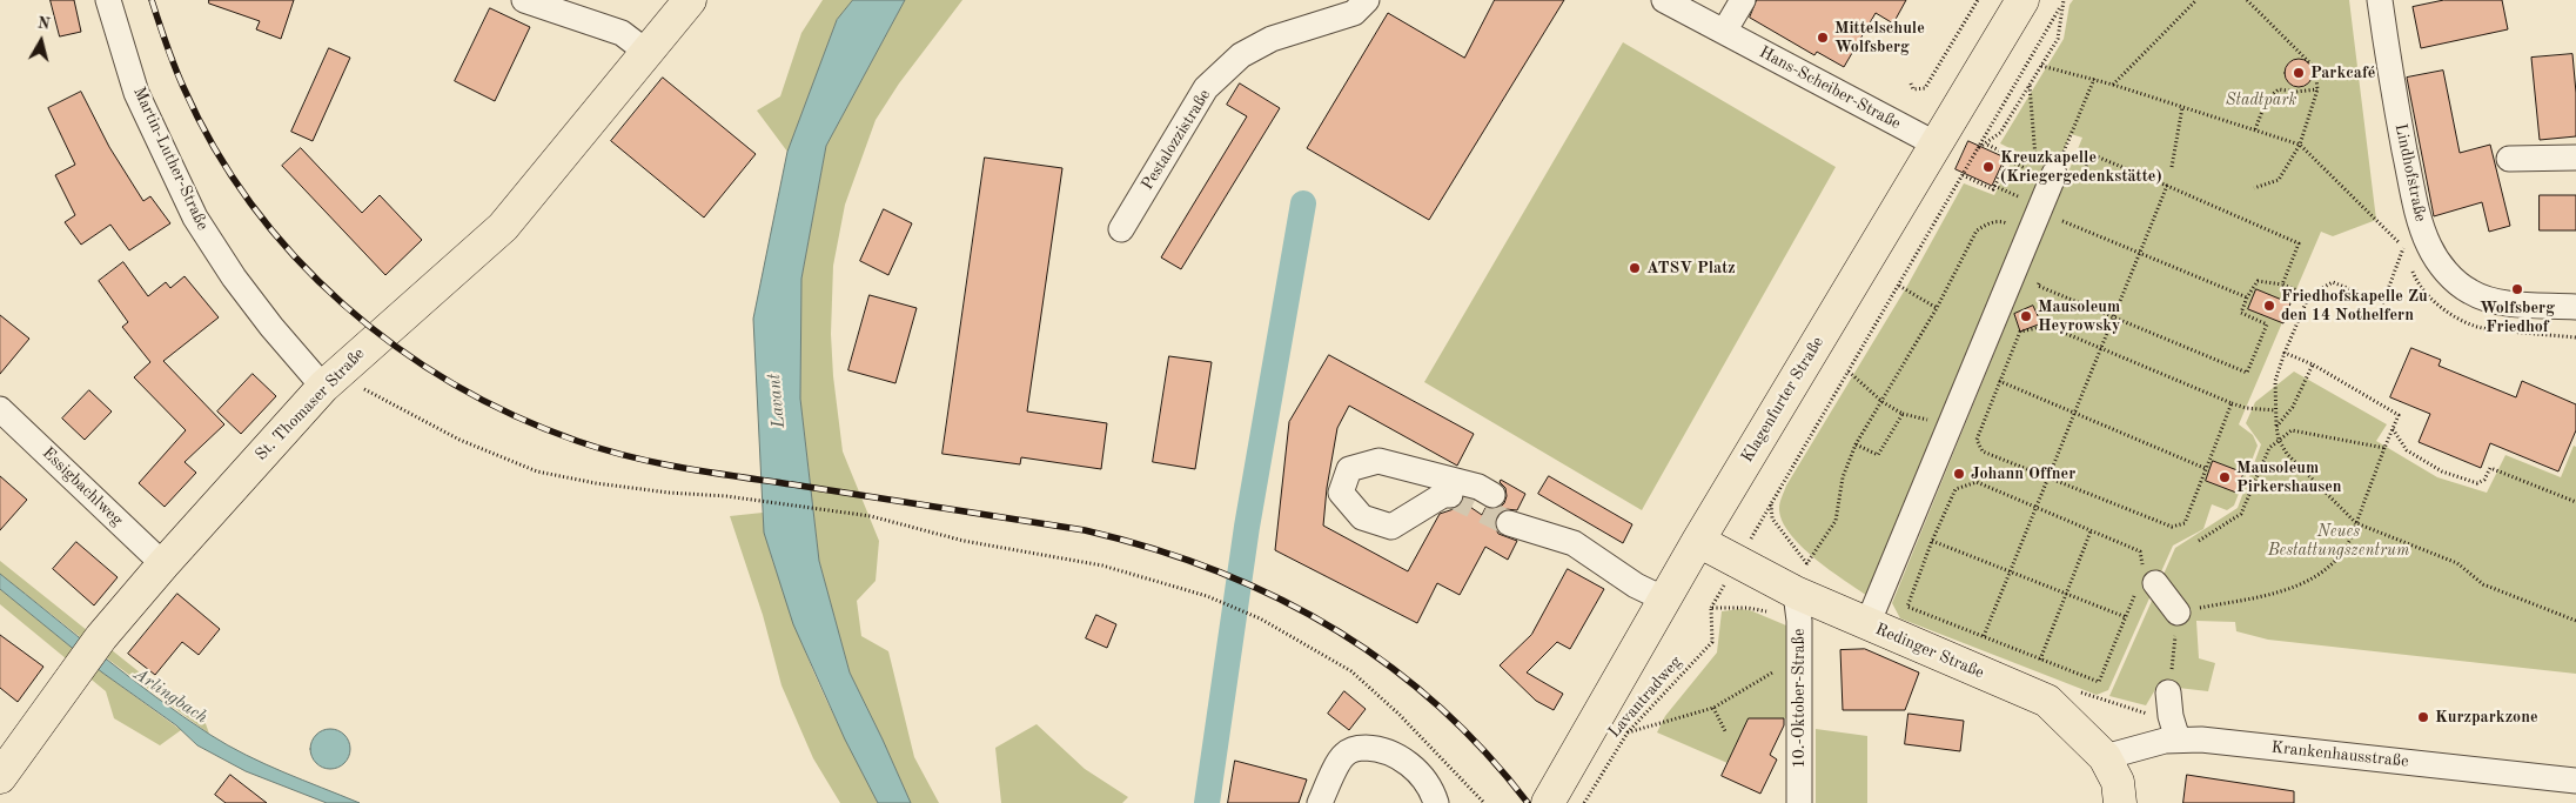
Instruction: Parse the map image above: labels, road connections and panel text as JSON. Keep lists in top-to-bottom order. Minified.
{"streets":{"main road":["Klagenfurter Straße","St. Thomaser Straße","Redinger Straße"],"street":["Hans-Scheiber-Straße","Pestalozzistraße","Martin-Luther-Straße","Lindhofstraße","Essigbachlweg","10.-Oktober-Straße","Krankenhausstraße"],"path":["Lavantradweg"]},"crossings":[["Hans-Scheiber-Straße","Klagenfurter Straße"],["Martin-Luther-Straße","St. Thomaser Straße"],["Klagenfurter Straße","Redinger Straße"],["St. Thomaser Straße","Essigbachlweg"],["Redinger Straße","10.-Oktober-Straße"],["Redinger Straße","Krankenhausstraße"]],"water":["Lavant","Arlingbach"],"parks":["Stadtpark","Neues Bestattungszentrum"],"places":["Mittelschule Wolfsberg","Parkcafé","Kreuzkapelle (Kriegergedenkstätte)","ATSV Platz","Wolfsberg Friedhof","Friedhofskapelle Zu den 14 Nothelfern","Mausoleum Heyrowsky","Johann Offner","Mausoleum Pirkershausen","Kurzparkzone"],"north":"top"}
